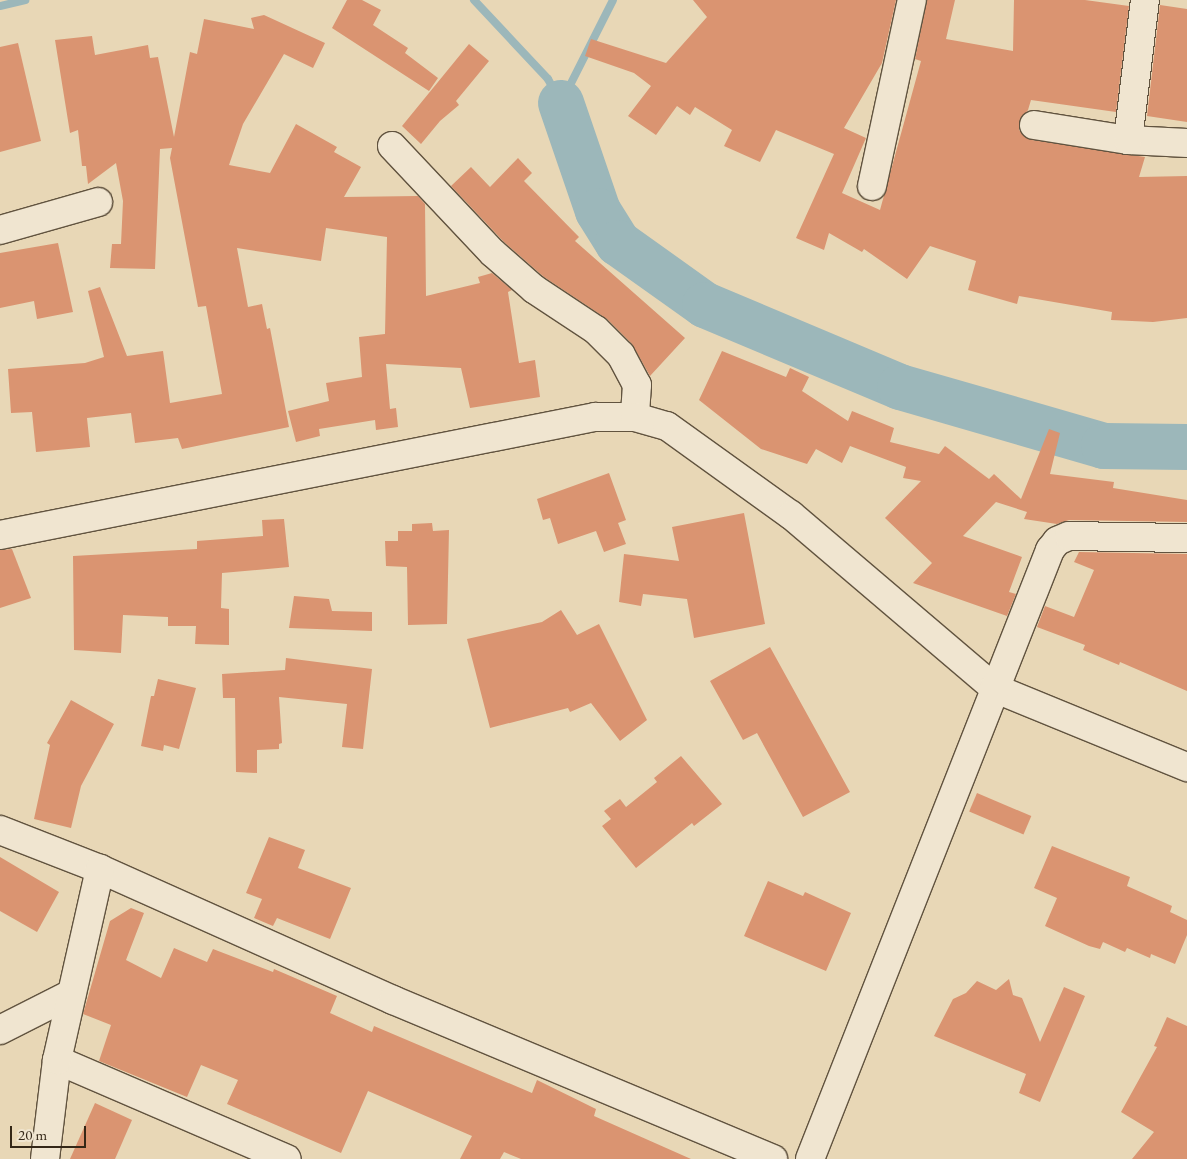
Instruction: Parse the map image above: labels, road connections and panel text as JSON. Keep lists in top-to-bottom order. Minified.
{"scale_bar":"20 m"}
